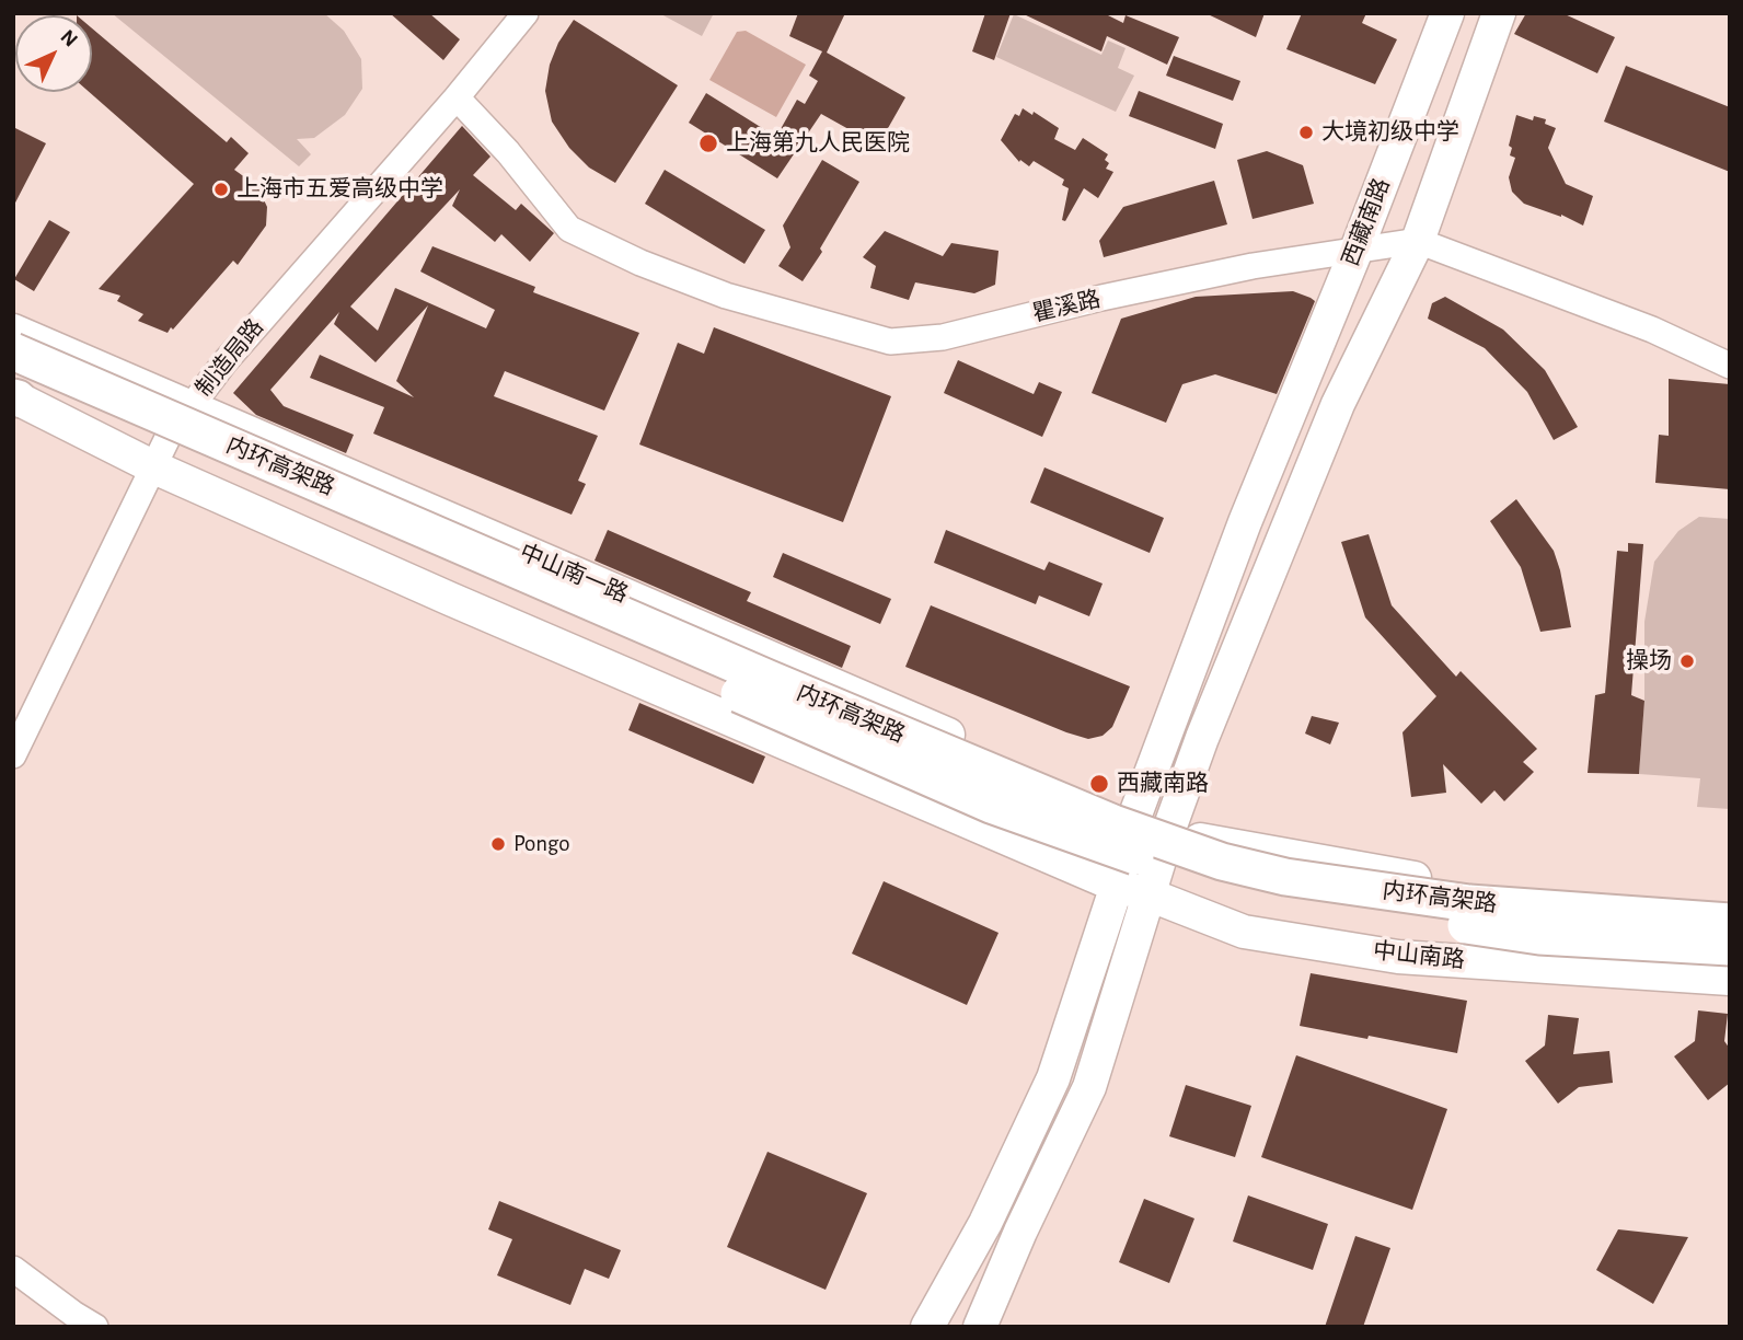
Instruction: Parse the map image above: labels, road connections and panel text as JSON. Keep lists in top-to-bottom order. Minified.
{"streets":{"highway":["内环高架路"],"main road":["西藏南路","中山南一路","中山南路"],"street":["瞿溪路","制造局路"]},"crossings":[["西藏南路","瞿溪路"],["西藏南路","中山南一路"],["西藏南路","中山南路"],["瞿溪路","制造局路"],["制造局路","中山南一路"]],"places":["大境初级中学","上海第九人民医院","上海市五爱高级中学","操场","西藏南路","Pongo"],"north":"top right"}
